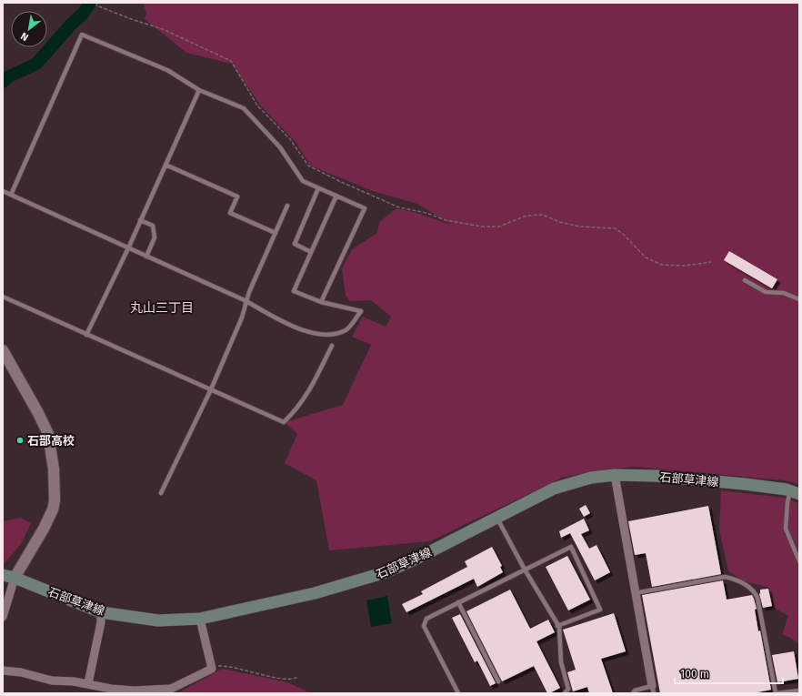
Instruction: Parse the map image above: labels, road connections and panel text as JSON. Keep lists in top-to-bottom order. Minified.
{"streets":{"main road":["石部草津線"]},"districts":["丸山三丁目"],"places":["石部高校"],"scale_bar":"100 m","north":"bottom left"}
